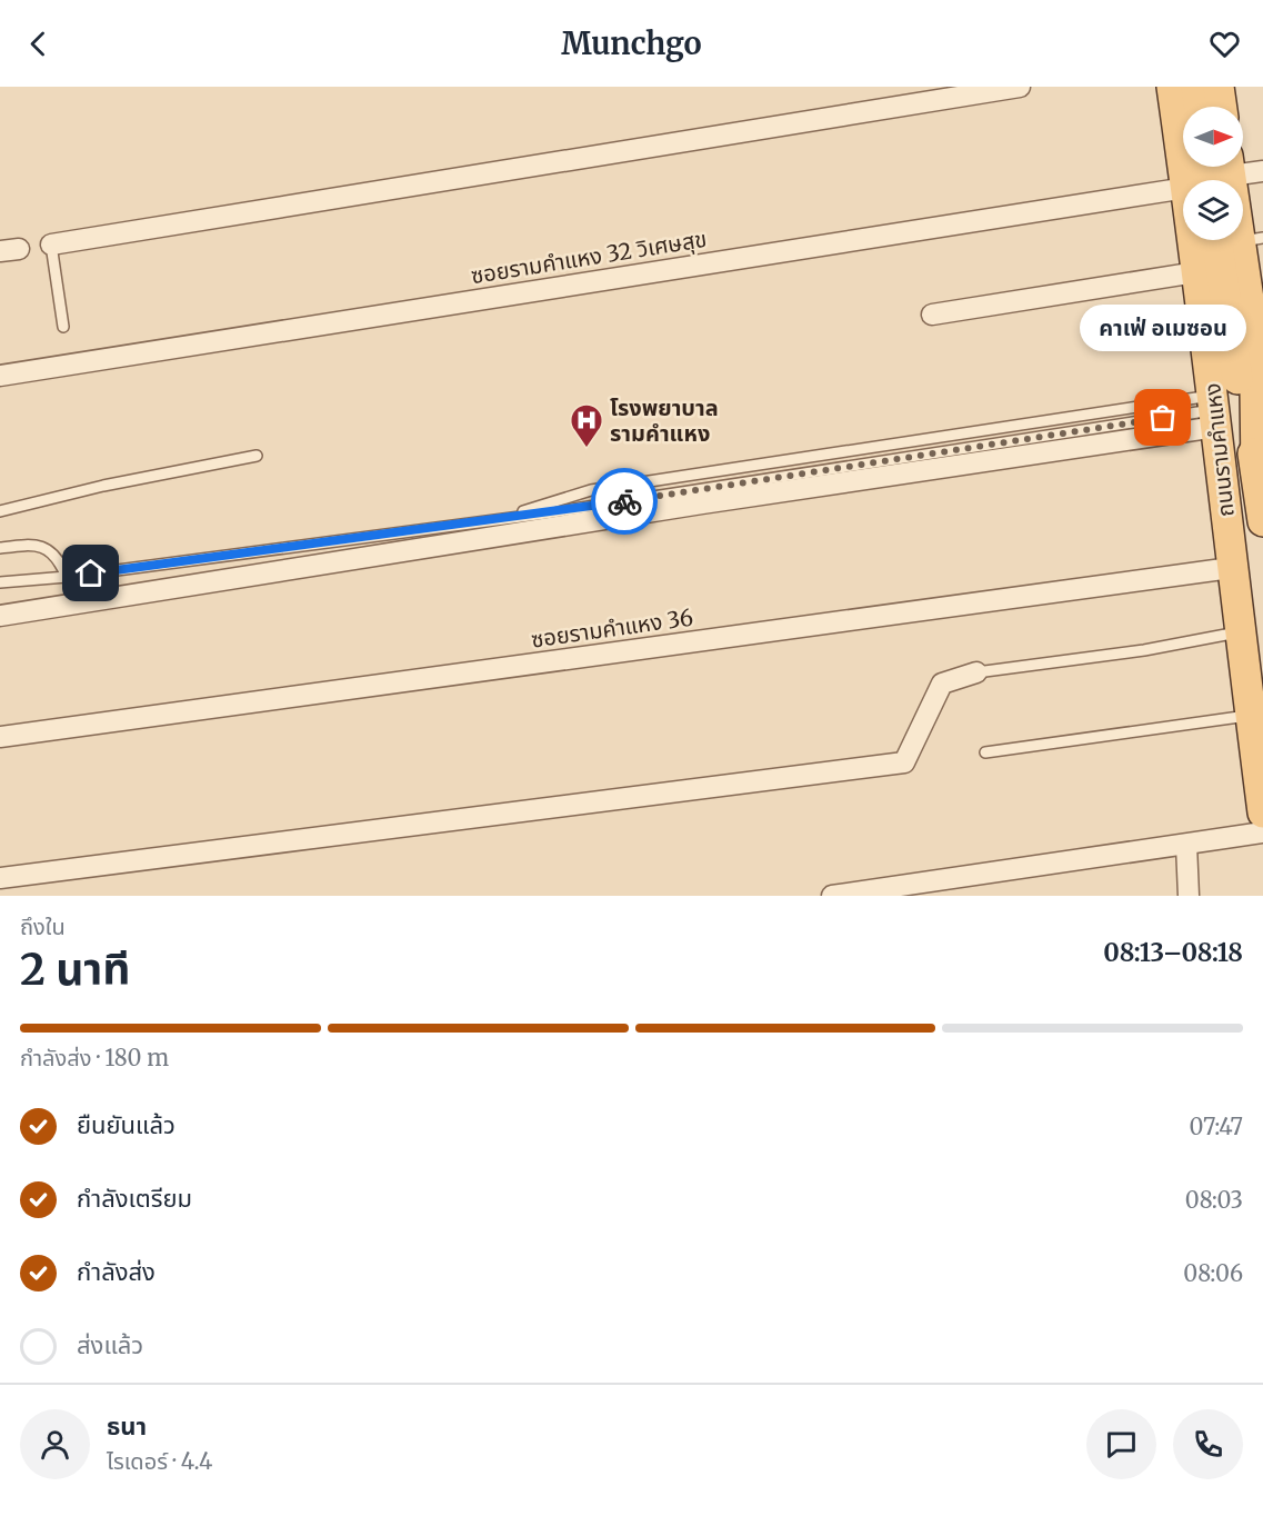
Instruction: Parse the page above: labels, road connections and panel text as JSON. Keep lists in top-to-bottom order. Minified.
{"streets":{"main road":["ถนนรามคำแหง"],"street":["ซอยรามคำแหง 32 วิเศษสุข","ซอยรามคำแหง 36"]},"crossings":[["ซอยรามคำแหง 32 วิเศษสุข","ถนนรามคำแหง"],["ถนนรามคำแหง","ซอยรามคำแหง 36"]],"places":{"other":["คาเฟ่ อเมซอน"],"hospital":["โรงพยาบาล รามคำแหง"]},"north":"right","page":{"header":"Munchgo","bubble":"คาเฟ่ อเมซอน","heading":["2 นาที","ถึงใน","08:13–08:18"],"panel":["ธนา","ไรเดอร์ · 4.4"],"bar":"กำลังส่ง · 180 m","list":[["ยืนยันแล้ว","07:47"],["กำลังเตรียม","08:03"],["กำลังส่ง","08:06"],"ส่งแล้ว"]}}
